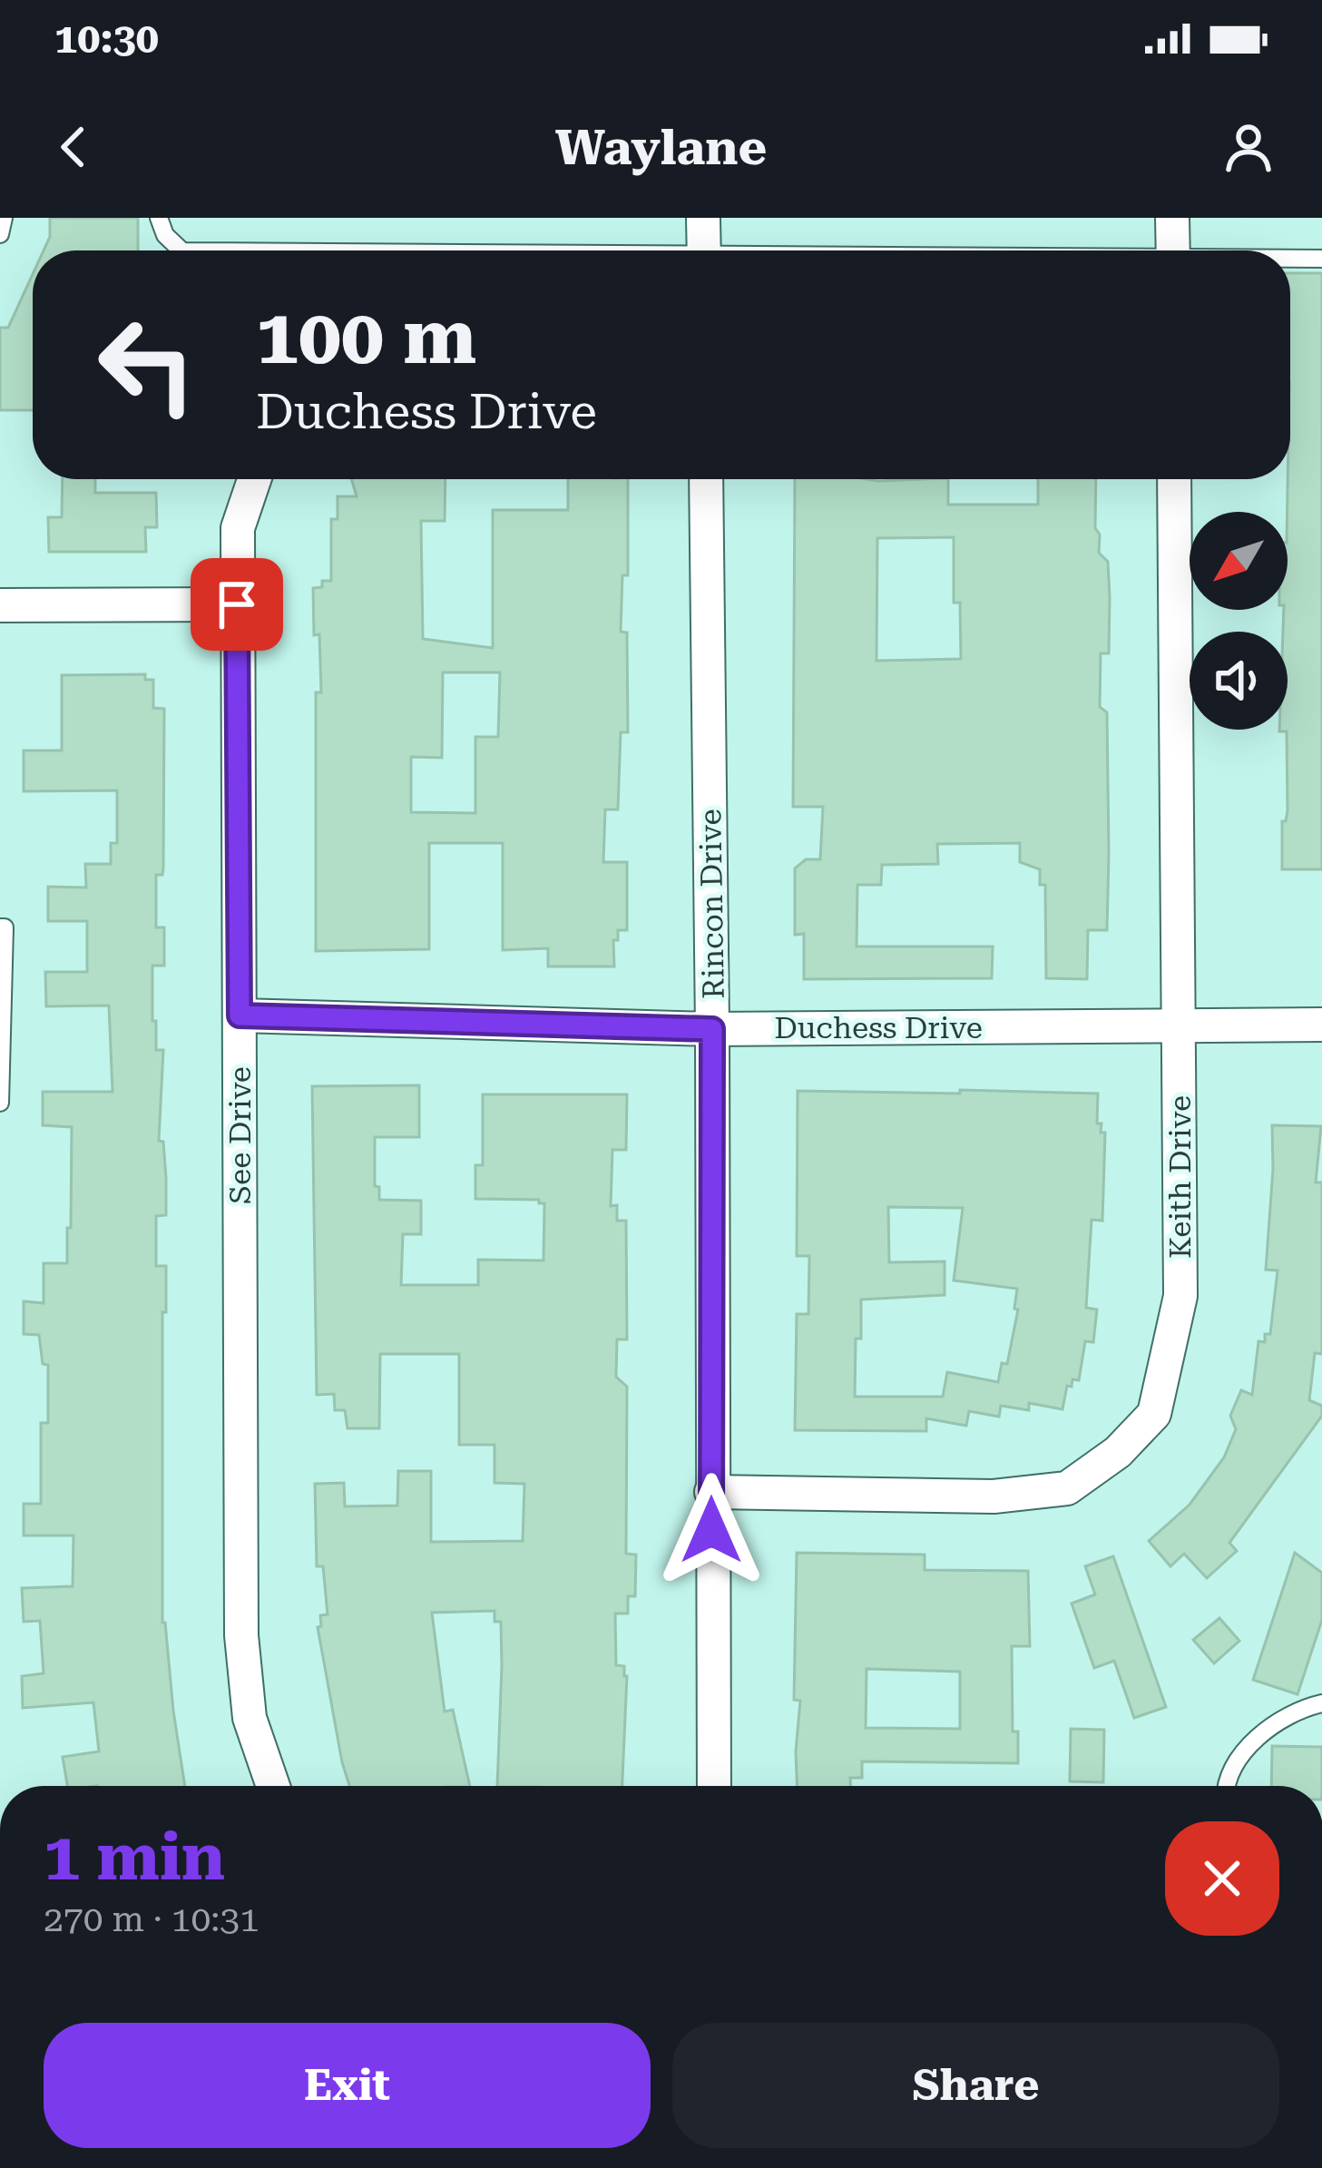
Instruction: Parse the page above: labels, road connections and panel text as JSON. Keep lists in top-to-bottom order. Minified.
{"streets":{"street":["Rincon Drive","Duchess Drive","See Drive","Keith Drive"]},"crossings":[["Rincon Drive","Duchess Drive"],["Rincon Drive","Keith Drive"],["Duchess Drive","See Drive"],["Duchess Drive","Keith Drive"]],"north":"bottom left","page":{"status":"10:30","header":"Waylane","turn":["100 m","Duchess Drive"],"heading":["1 min","270 m · 10:31"],"buttons":["Exit","Share"]}}
